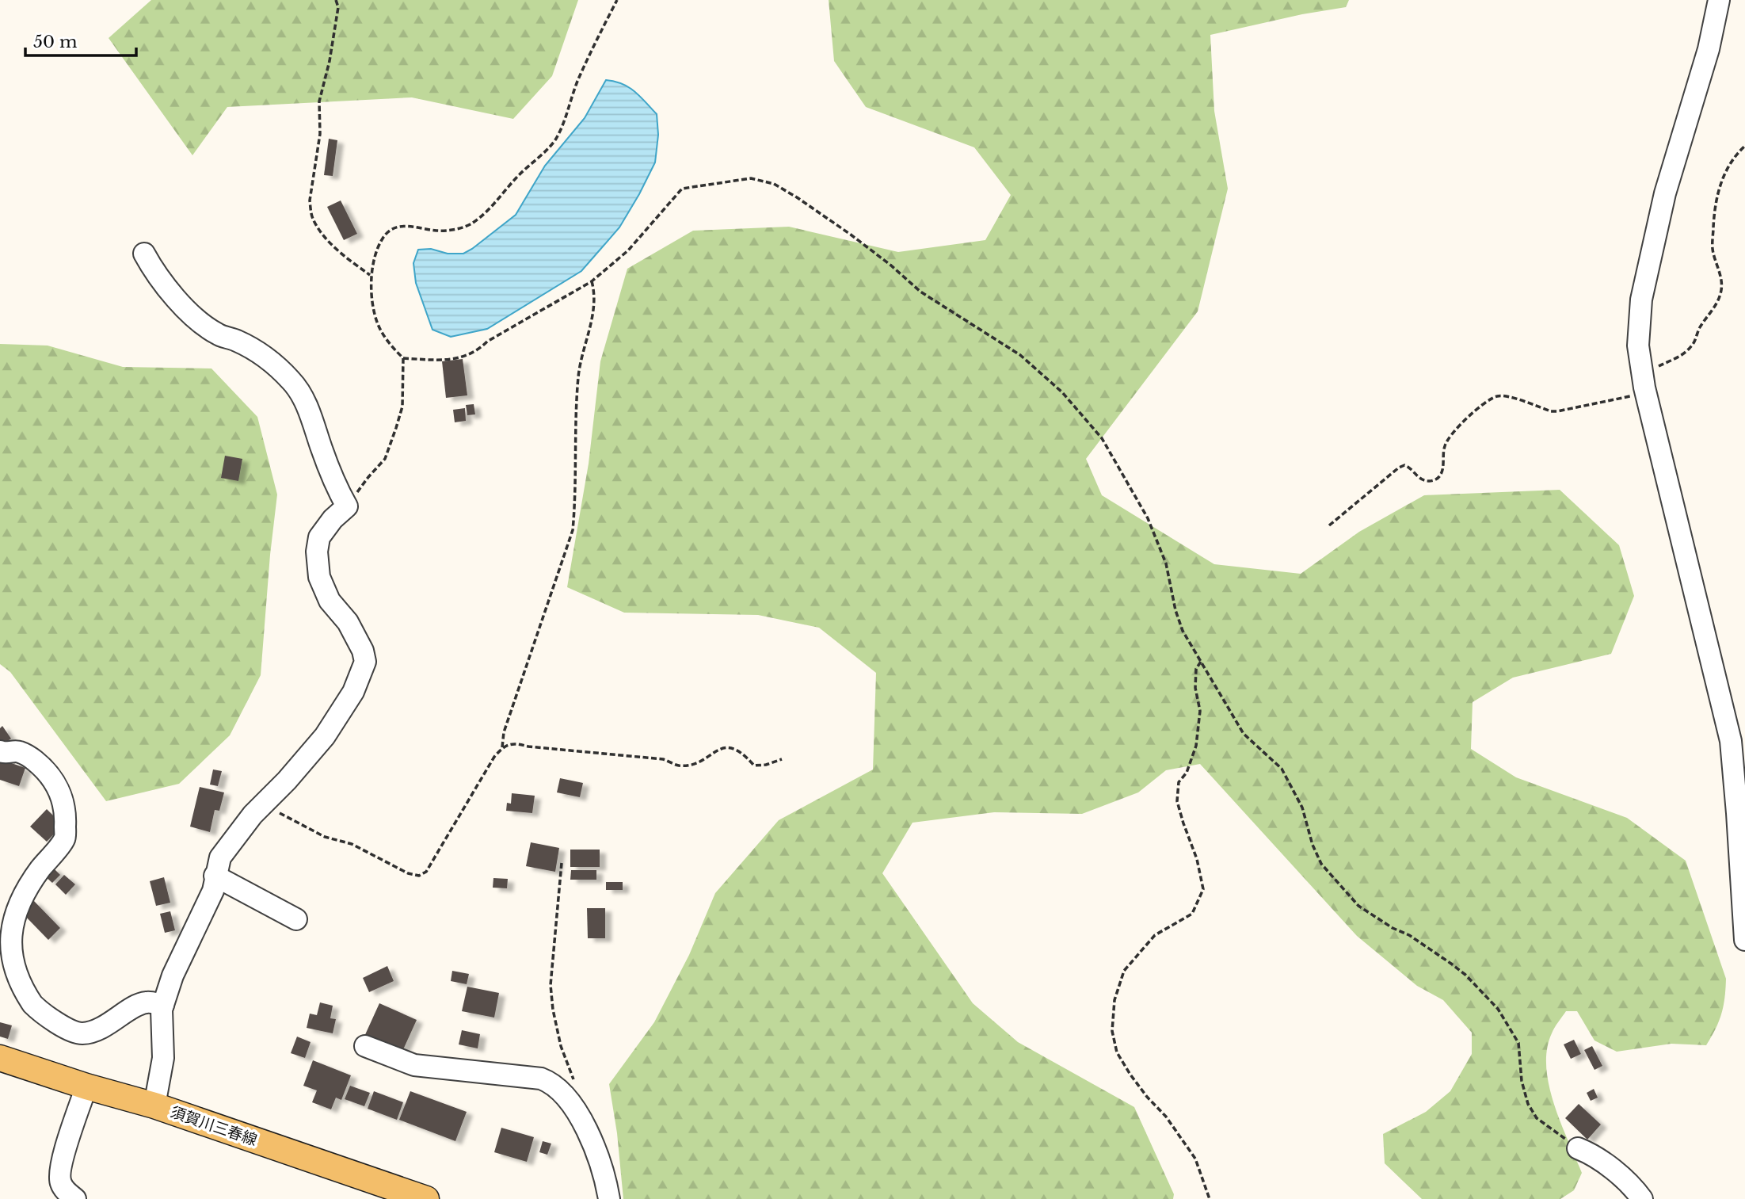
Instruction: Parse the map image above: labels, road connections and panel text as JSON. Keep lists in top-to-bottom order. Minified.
{"streets":{"main road":["須賀川三春線"]},"scale_bar":"50 m"}
